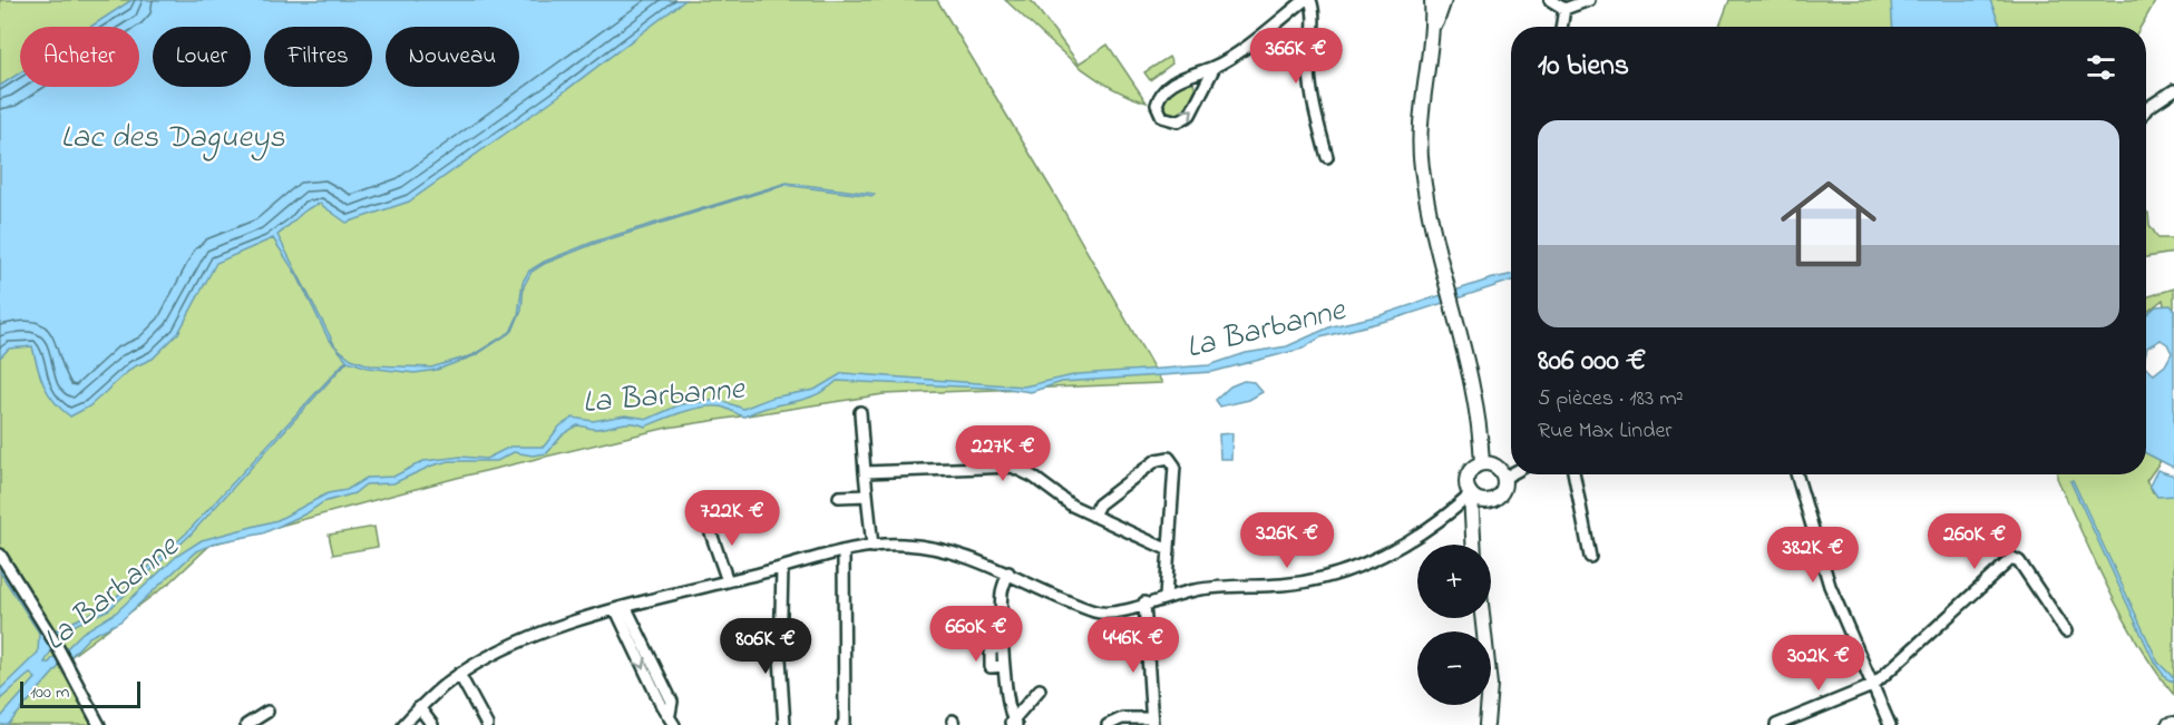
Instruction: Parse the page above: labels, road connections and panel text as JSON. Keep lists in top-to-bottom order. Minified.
{"water":["Lac des Dagueys","La Barbanne"],"scale_bar":"100 m","page":{"chip":["Acheter","Louer","Filtres","Nouveau"],"heading":"10 biens","price":["366K €","227K €","722K €","326K €","260K €","382K €","660K €","446K €","806K €","302K €"],"list":[{"name":"806 000 €","note":"5 pièces · 183 m² · Rue Max Linder"}],"map_buttons":["+","−"],"scale":"100 m"}}
